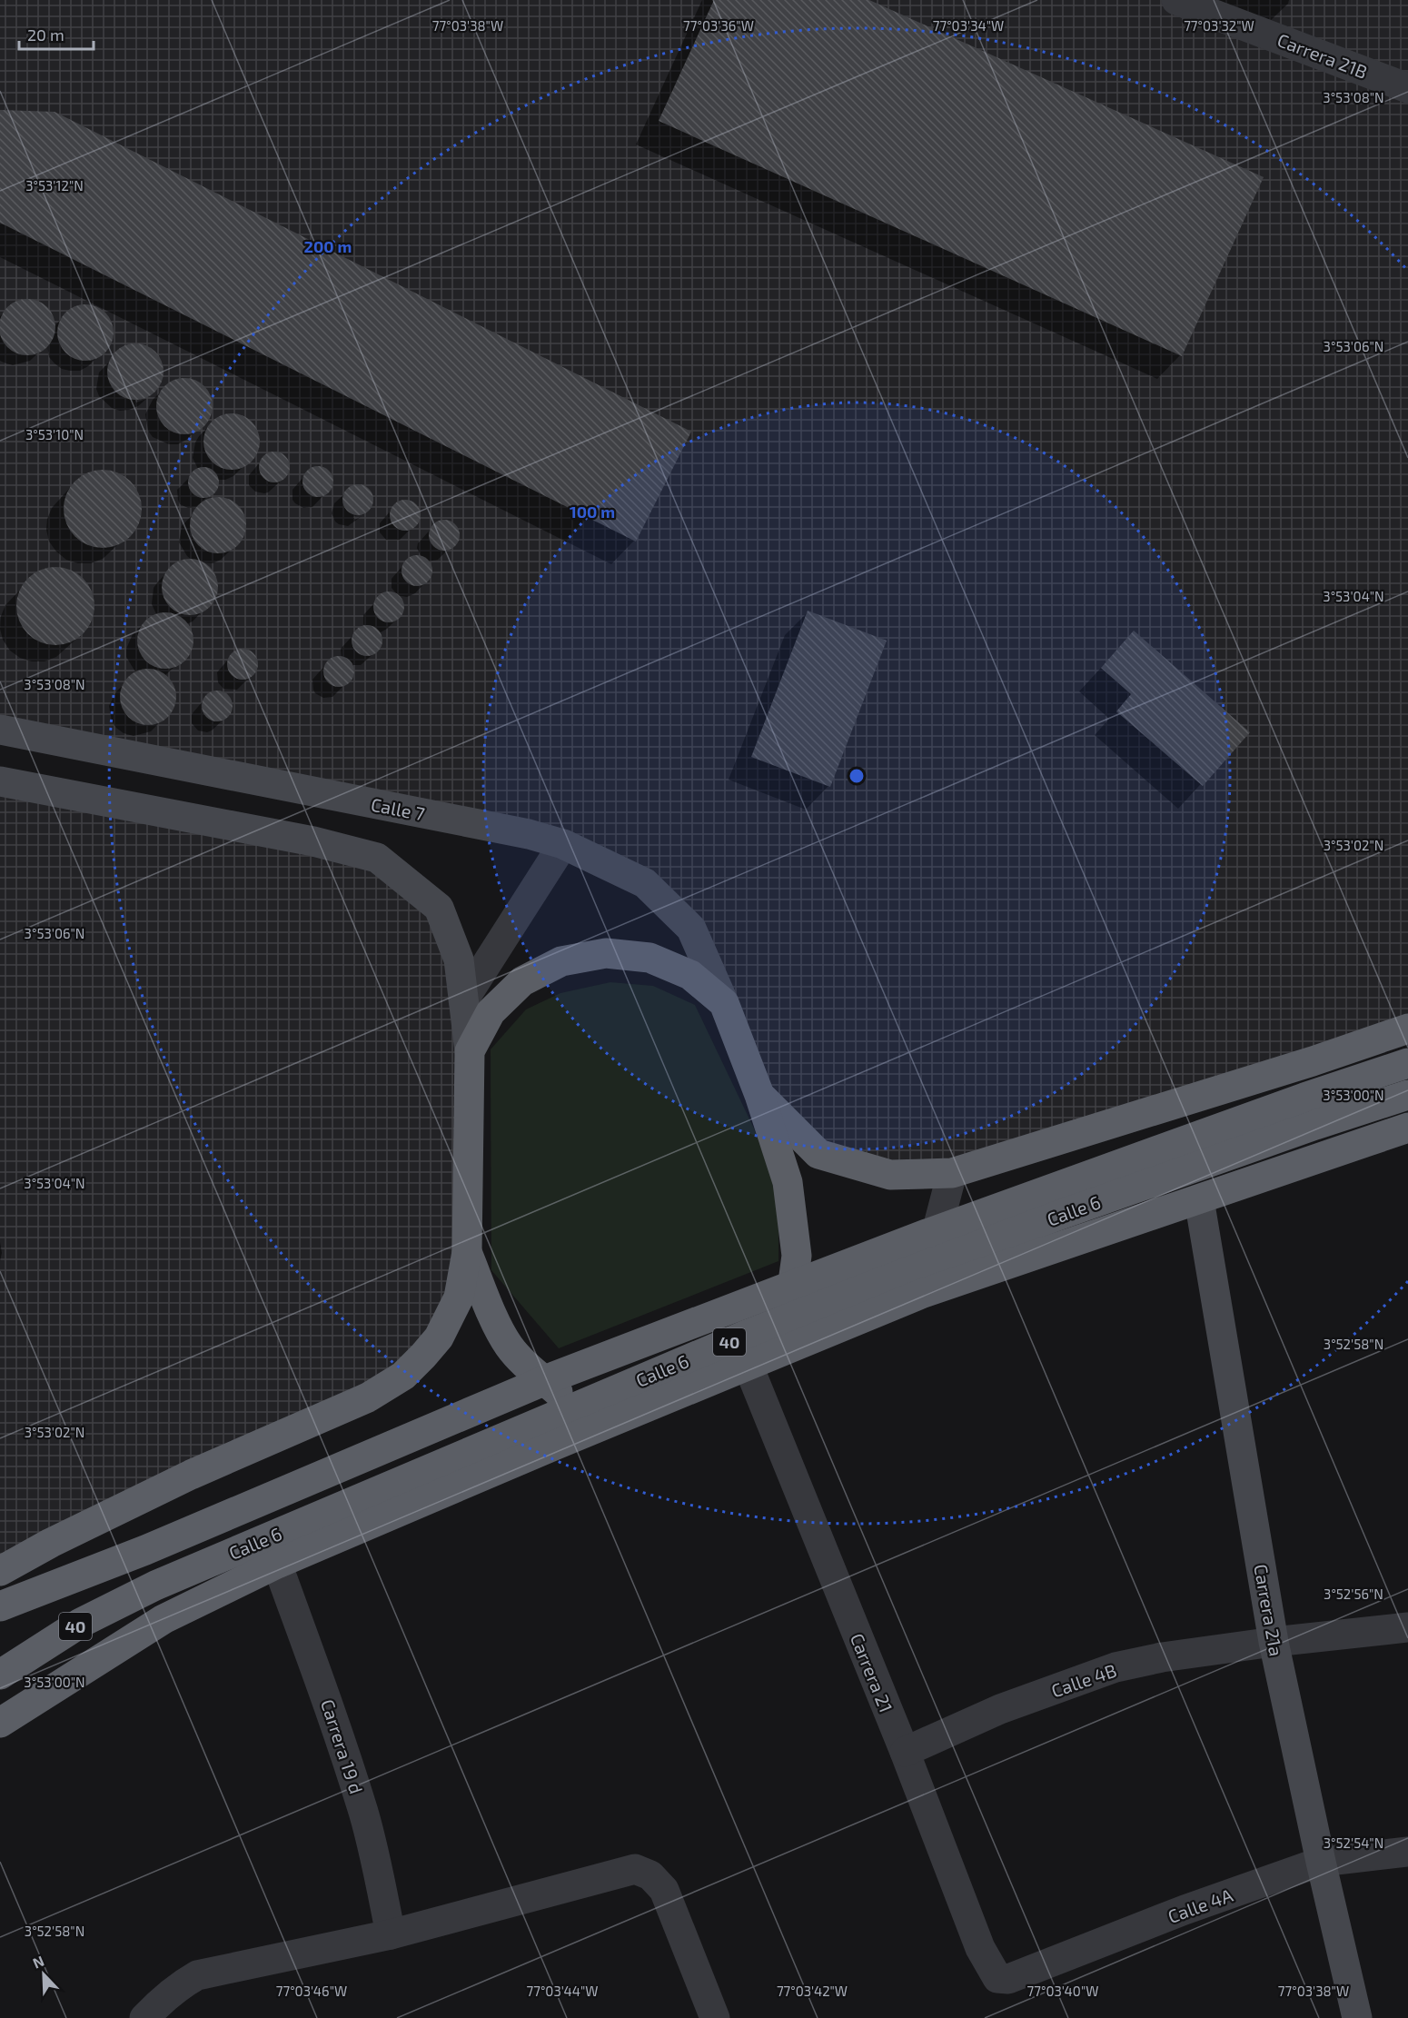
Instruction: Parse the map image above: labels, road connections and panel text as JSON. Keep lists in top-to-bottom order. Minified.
{"streets":{"highway":["Calle 6","40"],"main road":["Calle 7","Carrera 21a"],"street":["Carrera 21B","Carrera 21","Calle 4B","Carrera 19 d","Calle 4A"]},"crossings":[["Carrera 21a","Calle 4B"],["Carrera 21a","Calle 4A"],["Carrera 21","Calle 4B"],["Carrera 21","Calle 4A"]],"scale_bar":"20 m","north":"top left","coordinates":["77°03'38\"W","77°03'36\"W","77°03'34\"W","77°03'32\"W","3°53'08\"N","3°53'12\"N","3°53'06\"N","3°53'10\"N","3°53'04\"N","3°53'02\"N","3°53'00\"N","3°52'58\"N","3°52'56\"N","3°52'54\"N","77°03'46\"W","77°03'44\"W","77°03'42\"W","77°03'40\"W"],"rings":["200 m","100 m"]}
